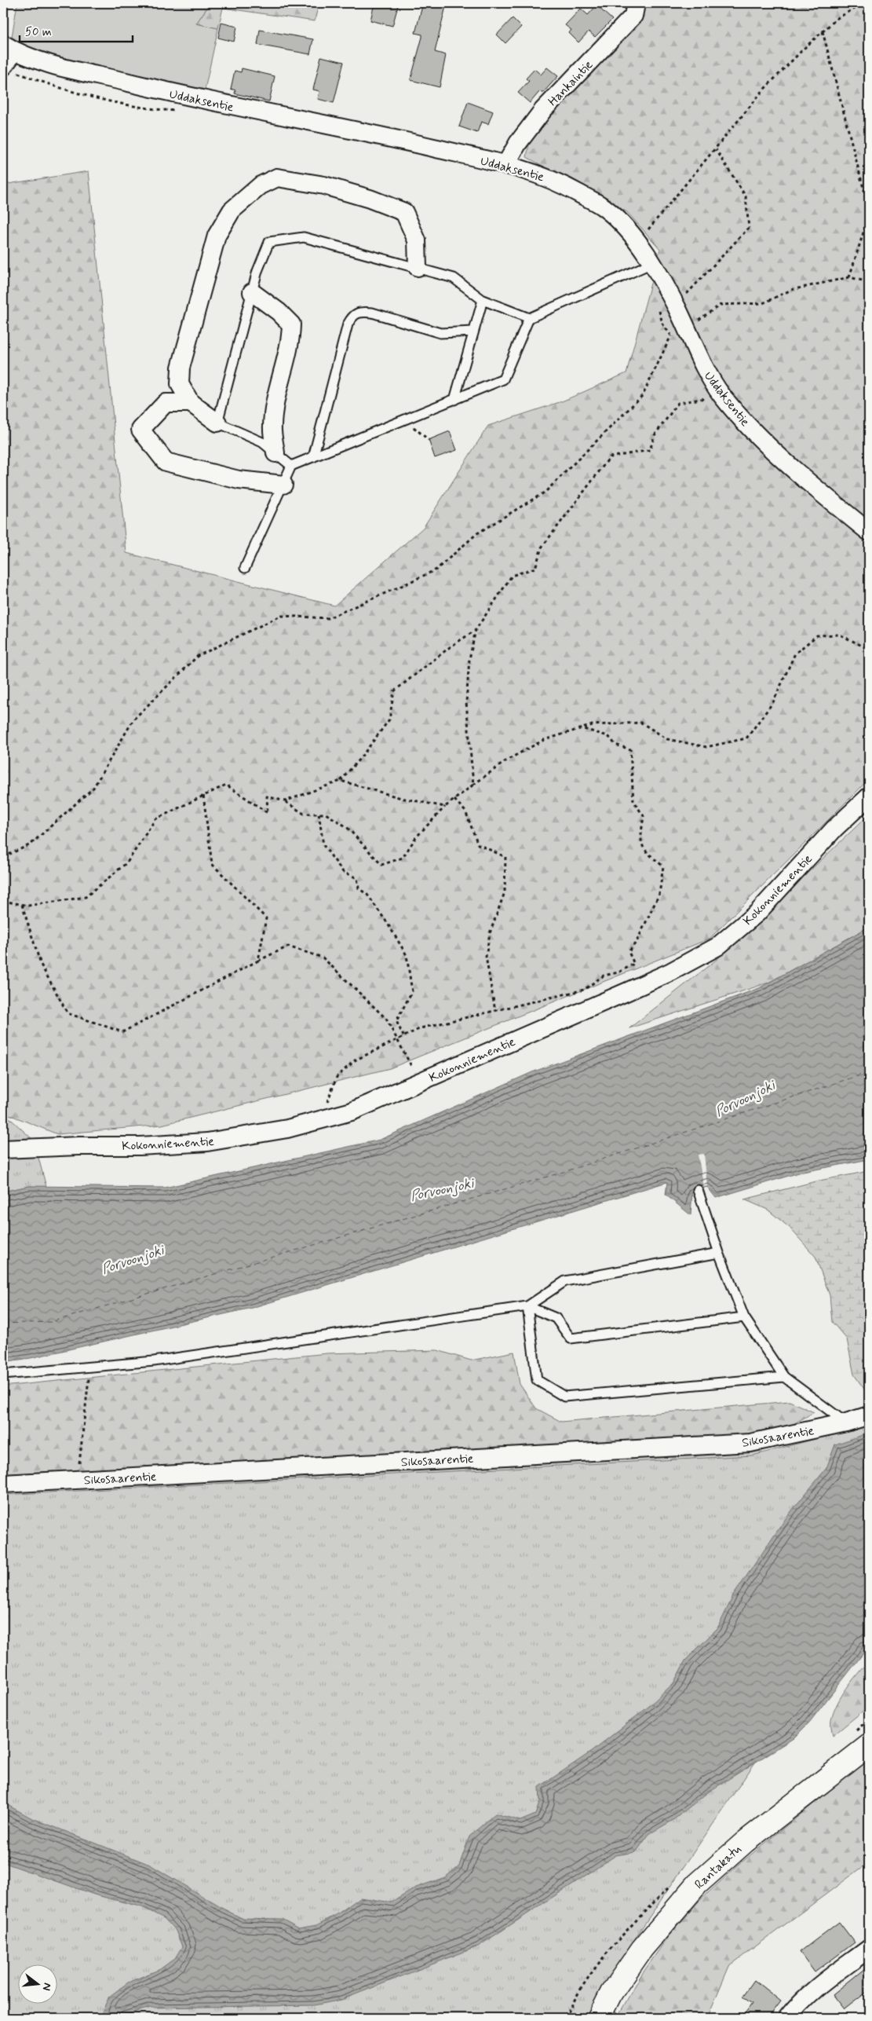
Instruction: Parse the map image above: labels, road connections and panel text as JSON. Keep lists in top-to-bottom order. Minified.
{"streets":{"street":["Hankaintie","Uddaksentie","Kokonniementie","Sikosaarentie","Rantakatu"]},"crossings":[["Hankaintie","Uddaksentie"]],"water":["Porvoonjoki"],"scale_bar":"50 m","north":"right"}
